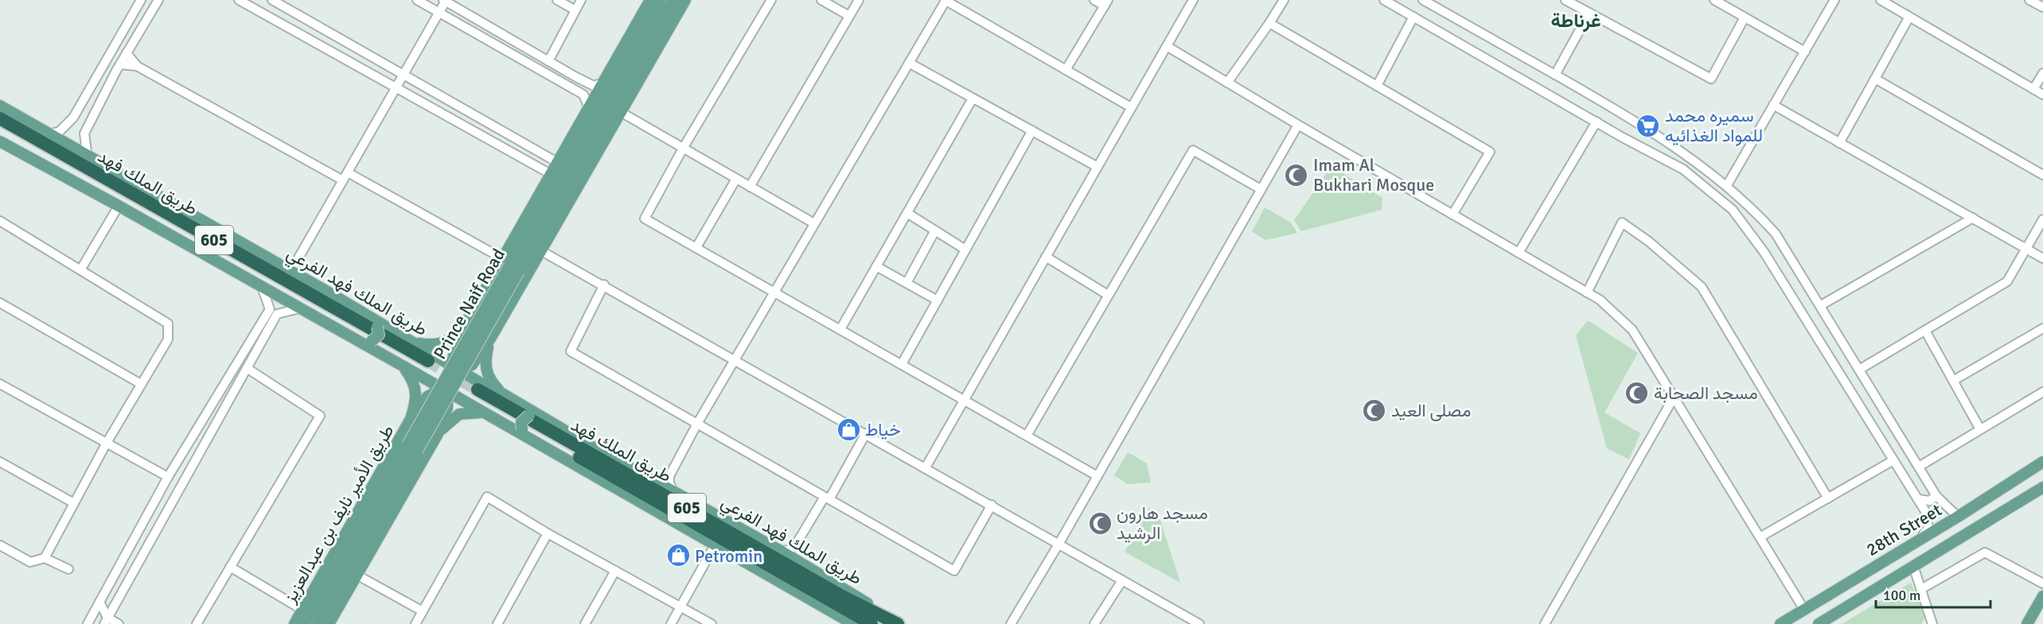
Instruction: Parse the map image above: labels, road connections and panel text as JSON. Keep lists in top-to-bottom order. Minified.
{"streets":{"highway":["طريق الملك فهد","605"],"main road":["طريق الملك فهد الفرعي","Prince Naif Road","طريق الأمير نايف بن عبدالعزيز","28th Street"]},"crossings":[["طريق الملك فهد","طريق الملك فهد الفرعي"]],"districts":["غرناطة"],"places":{"supermarket":["سميره محمد للمواد الغذائيه"],"mosque":["Imam Al Bukhari Mosque","مسجد الصحابة","مصلى العيد","مسجد هارون الرشيد"],"shop":["خياط","Petromin"]},"scale_bar":"100 m"}
